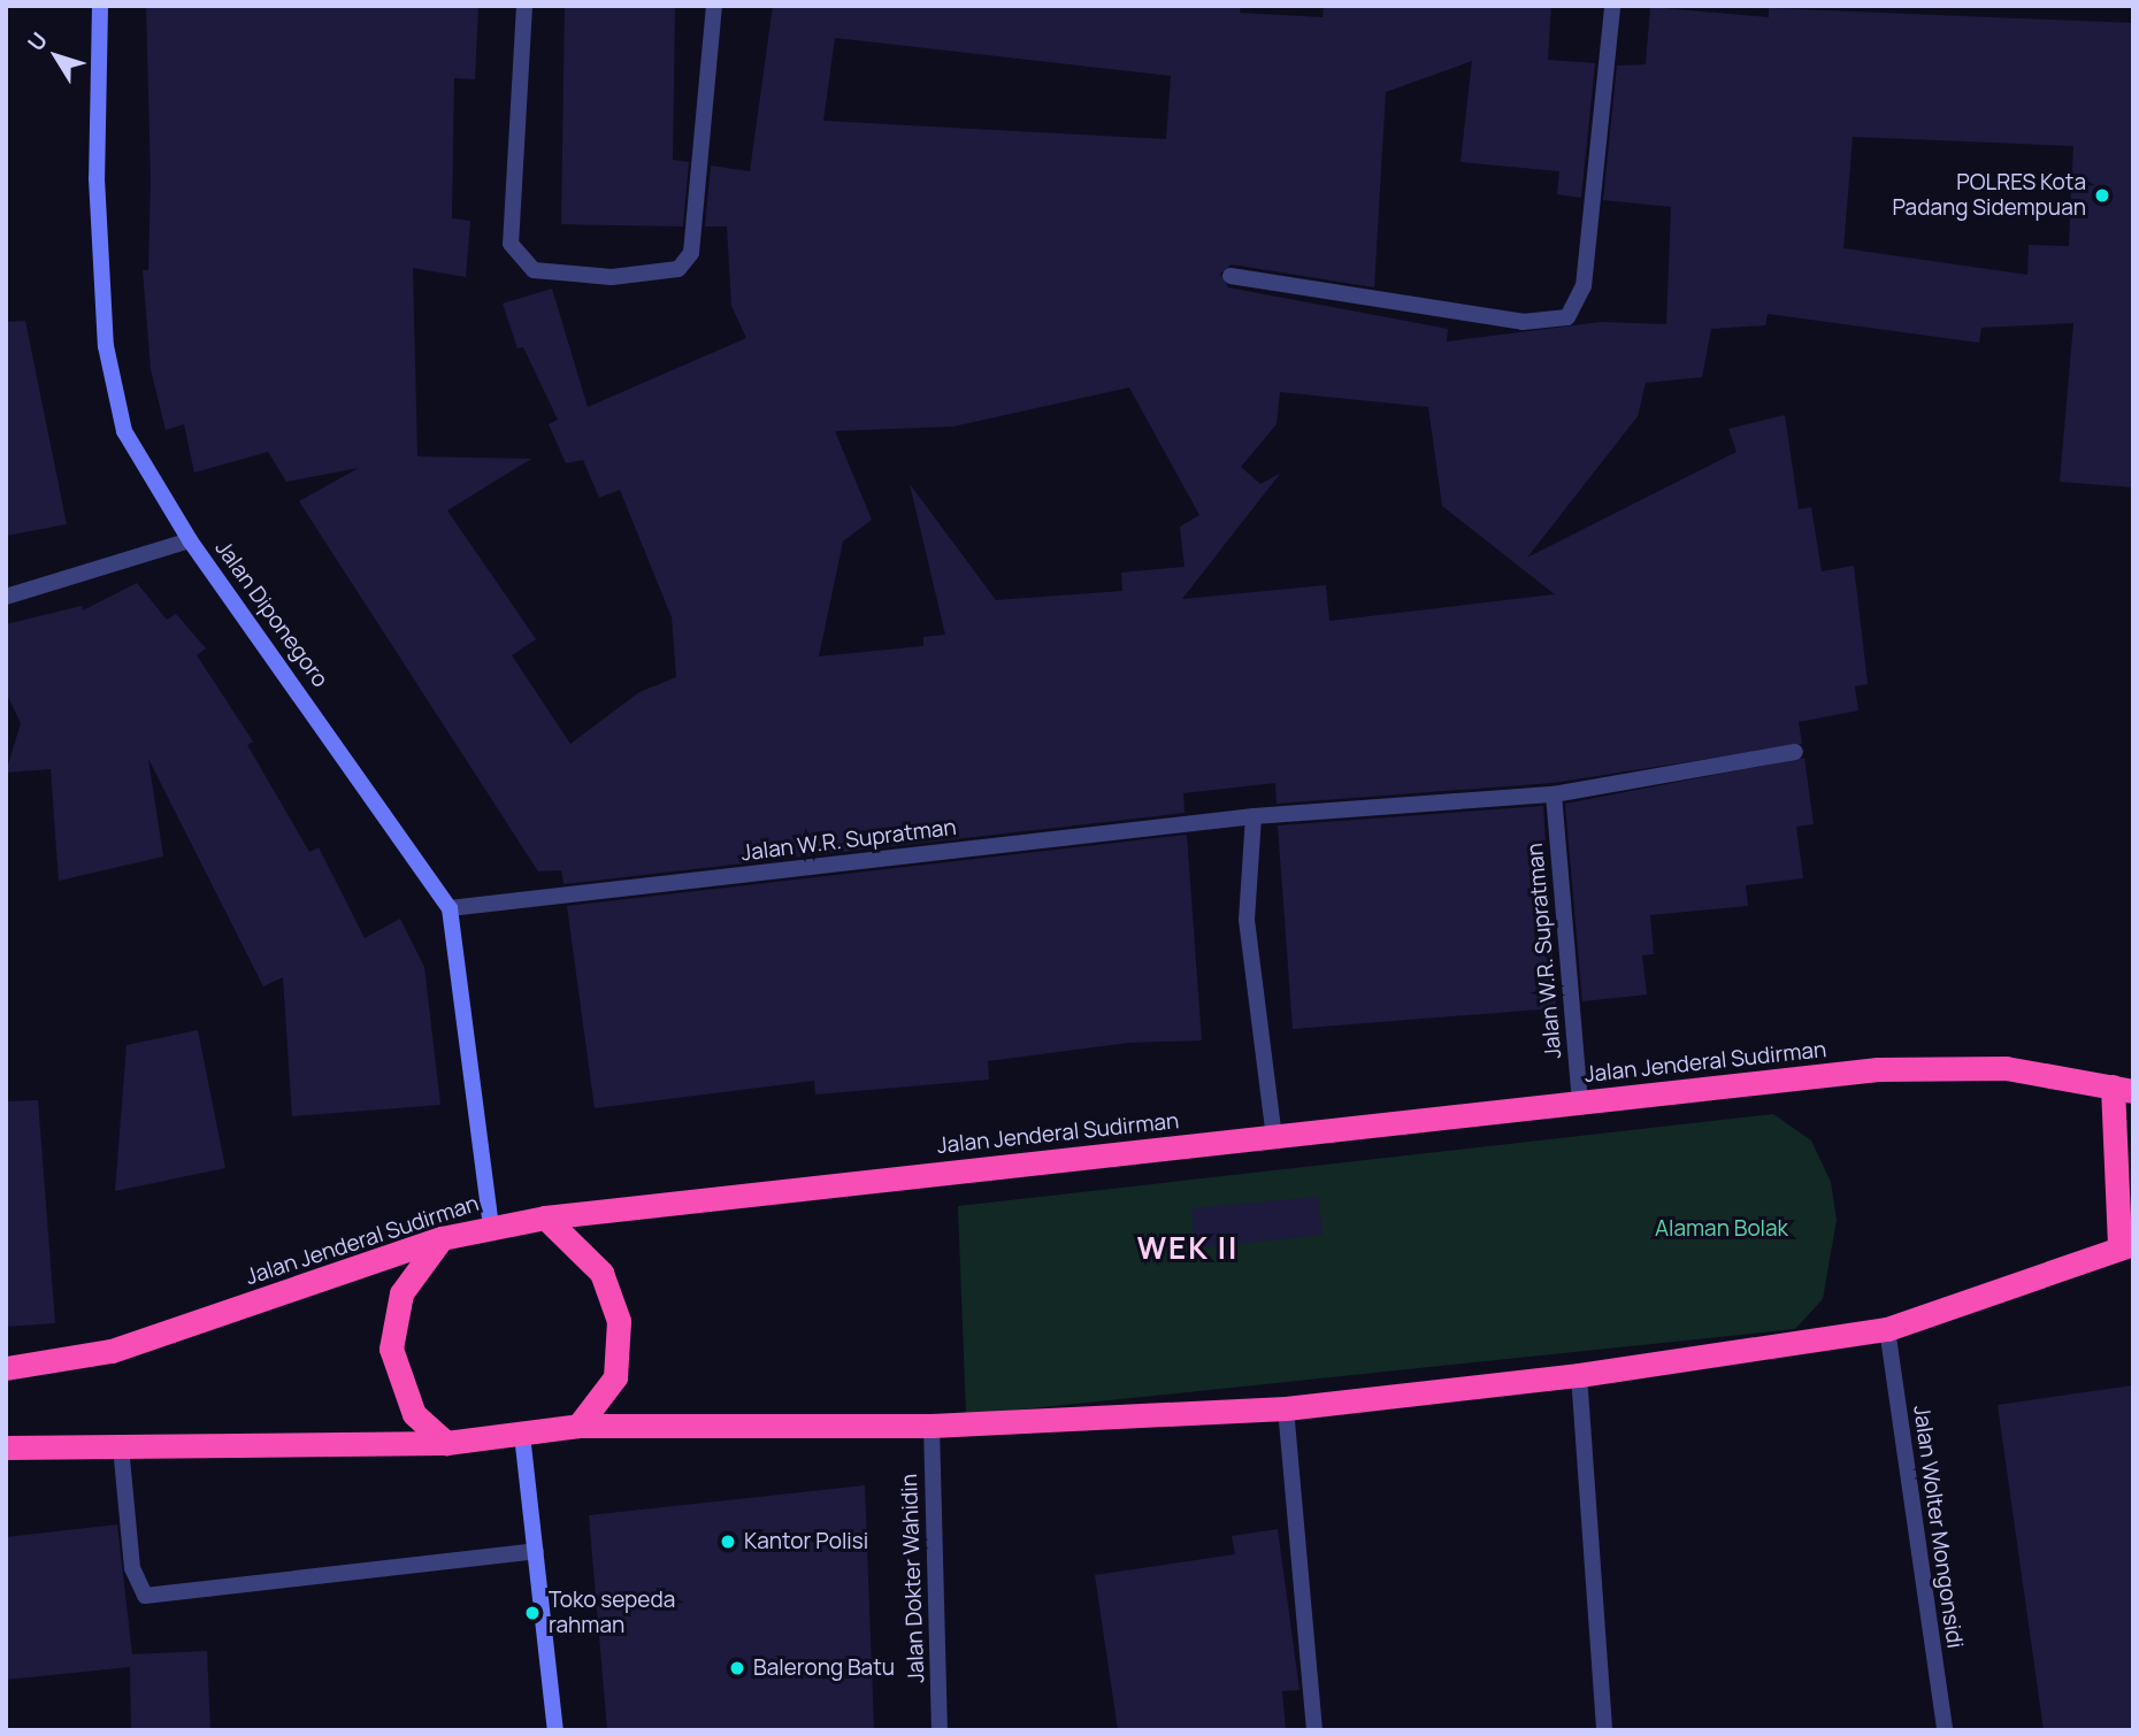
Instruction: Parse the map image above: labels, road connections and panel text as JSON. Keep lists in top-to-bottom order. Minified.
{"streets":{"highway":["Jalan Jenderal Sudirman"],"street":["Jalan Diponegoro","Jalan W.R. Supratman","Jalan Wolter Mongonsidi","Jalan Dokter Wahidin"]},"crossings":[["Jalan Diponegoro","Jalan W.R. Supratman"],["Jalan Diponegoro","Jalan Jenderal Sudirman"],["Jalan W.R. Supratman","Jalan Jenderal Sudirman"]],"districts":["WEK II"],"parks":["Alaman Bolak"],"places":["POLRES Kota Padang Sidempuan","Kantor Polisi","Toko sepeda rahman","Balerong Batu"],"north":"top left"}
